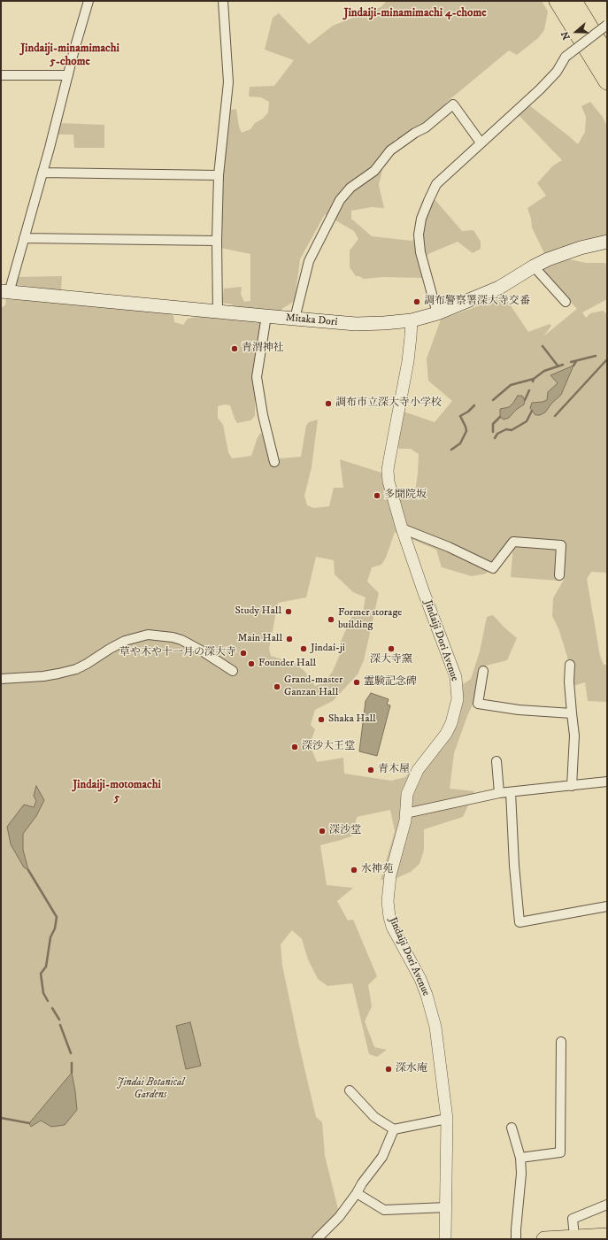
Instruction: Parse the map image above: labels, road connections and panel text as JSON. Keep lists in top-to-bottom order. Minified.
{"streets":{"main road":["Mitaka Dori"],"street":["Jindaiji Dori Avenue"]},"crossings":[["Mitaka Dori","Jindaiji Dori Avenue"]],"districts":["Jindaiji-minamimachi 4-chome","Jindaiji-minamimachi 5-chome","Jindaiji-motomachi 5"],"parks":["Jindai Botanical Gardens"],"places":["調布警察署深大寺交番","青渭神社","調布市立深大寺小学校","多聞院坂","Study Hall","Former storage building","Main Hall","Jindai-ji","深大寺窯","草や木や十一月の深大寺","Founder Hall","霊験記念碑","Grand-master Ganzan Hall","Shaka Hall","深沙大王堂","青木屋","深沙堂","水神苑","深水庵"],"north":"left"}
